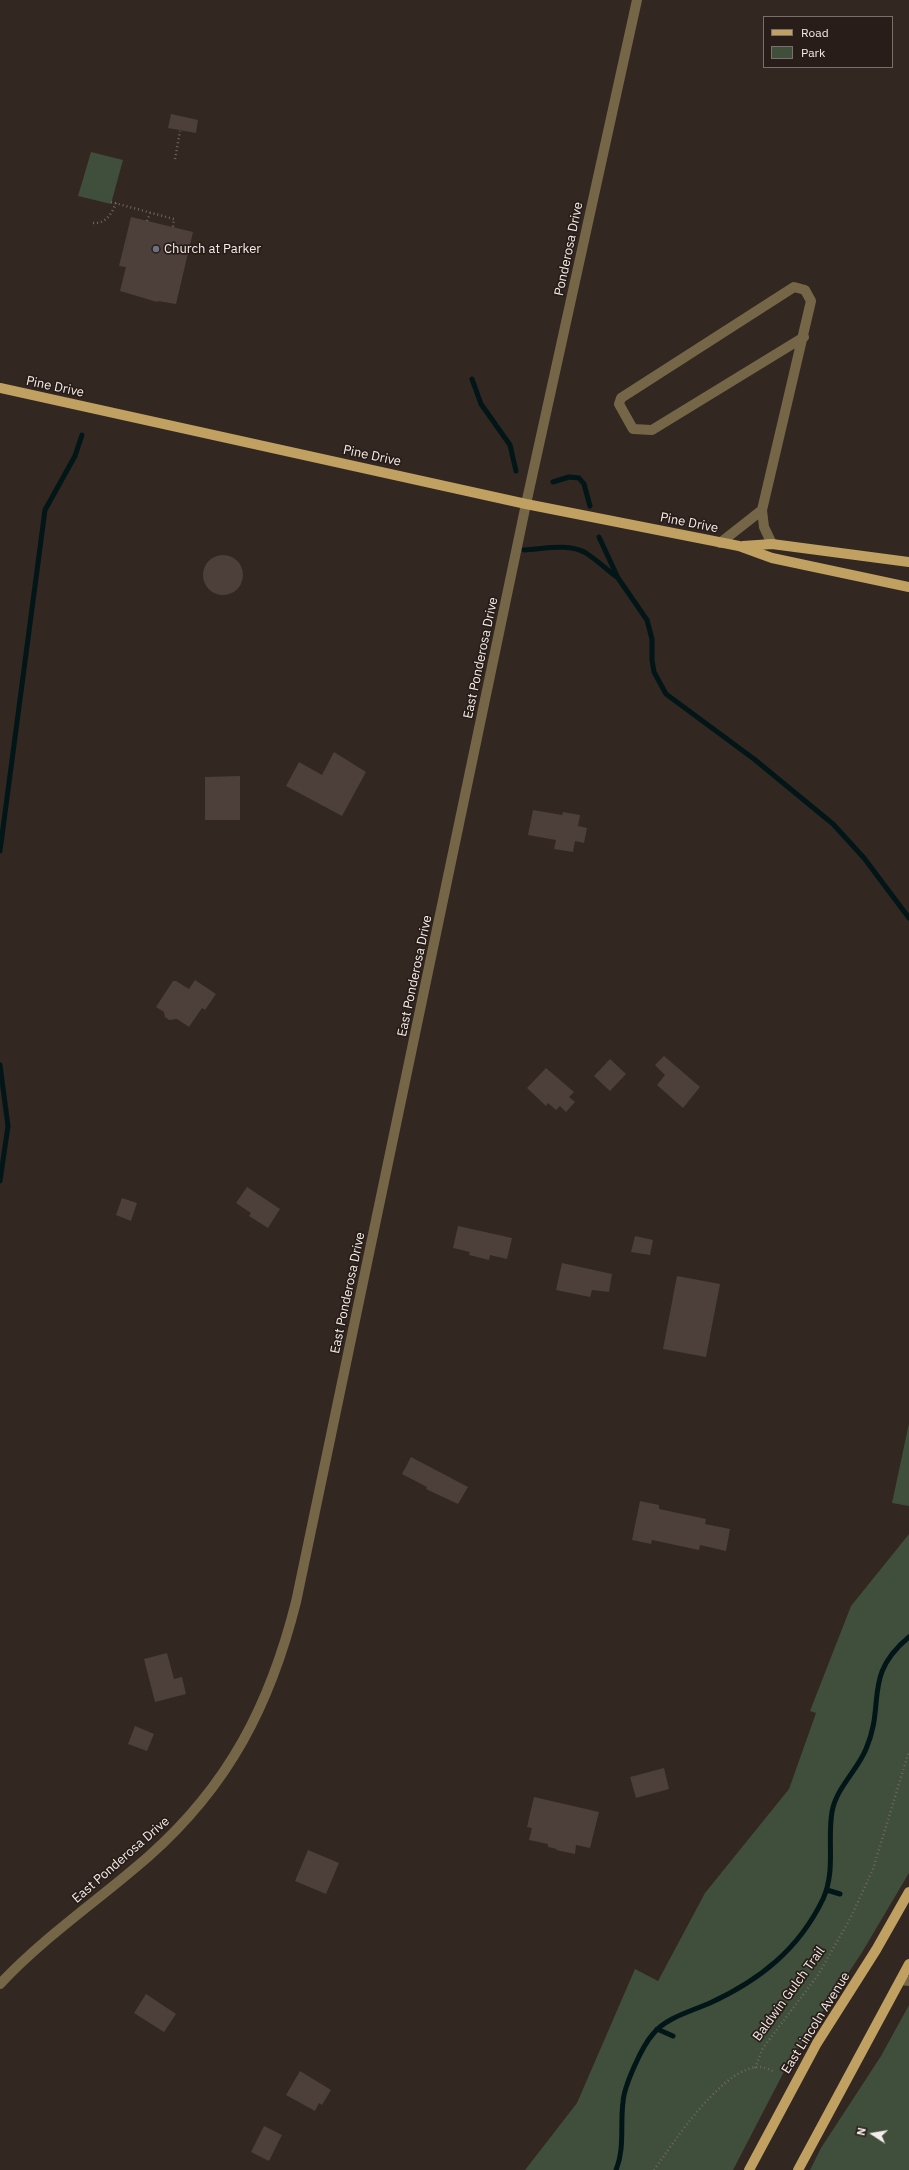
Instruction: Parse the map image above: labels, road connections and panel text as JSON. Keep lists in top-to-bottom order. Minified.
{"streets":{"main road":["Pine Drive","East Lincoln Avenue"],"street":["Ponderosa Drive","East Ponderosa Drive"],"path":["Baldwin Gulch Trail"]},"crossings":[["Ponderosa Drive","Pine Drive"],["Ponderosa Drive","East Ponderosa Drive"],["Pine Drive","East Ponderosa Drive"]],"places":["Church at Parker"],"legend":["Road","Park"],"north":"left"}
